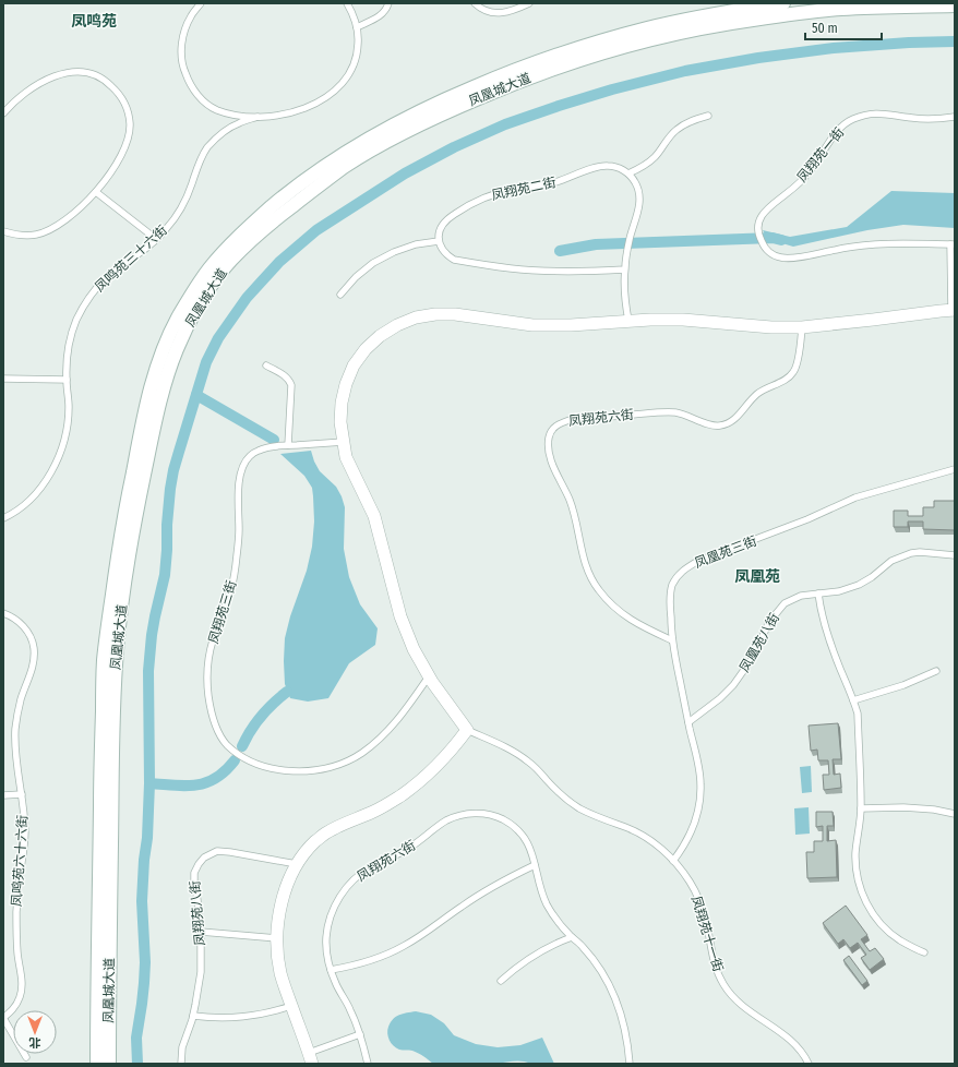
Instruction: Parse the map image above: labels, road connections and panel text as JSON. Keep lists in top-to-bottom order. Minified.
{"streets":{"main road":["凤凰城大道"],"lane":["凤翔苑一街","凤翔苑二街","凤鸣苑三十六街","凤翔苑六街","凤凰苑三街","凤翔苑三街","凤凰苑八街","凤鸣苑六十六街","凤翔苑八街","凤翔苑十一街"]},"crossings":[["凤翔苑六街","凤凰苑三街"],["凤凰苑三街","凤凰苑八街"],["凤凰苑三街","凤翔苑十一街"]],"districts":["凤鸣苑","凤凰苑"],"scale_bar":"50 m","north":"bottom"}
